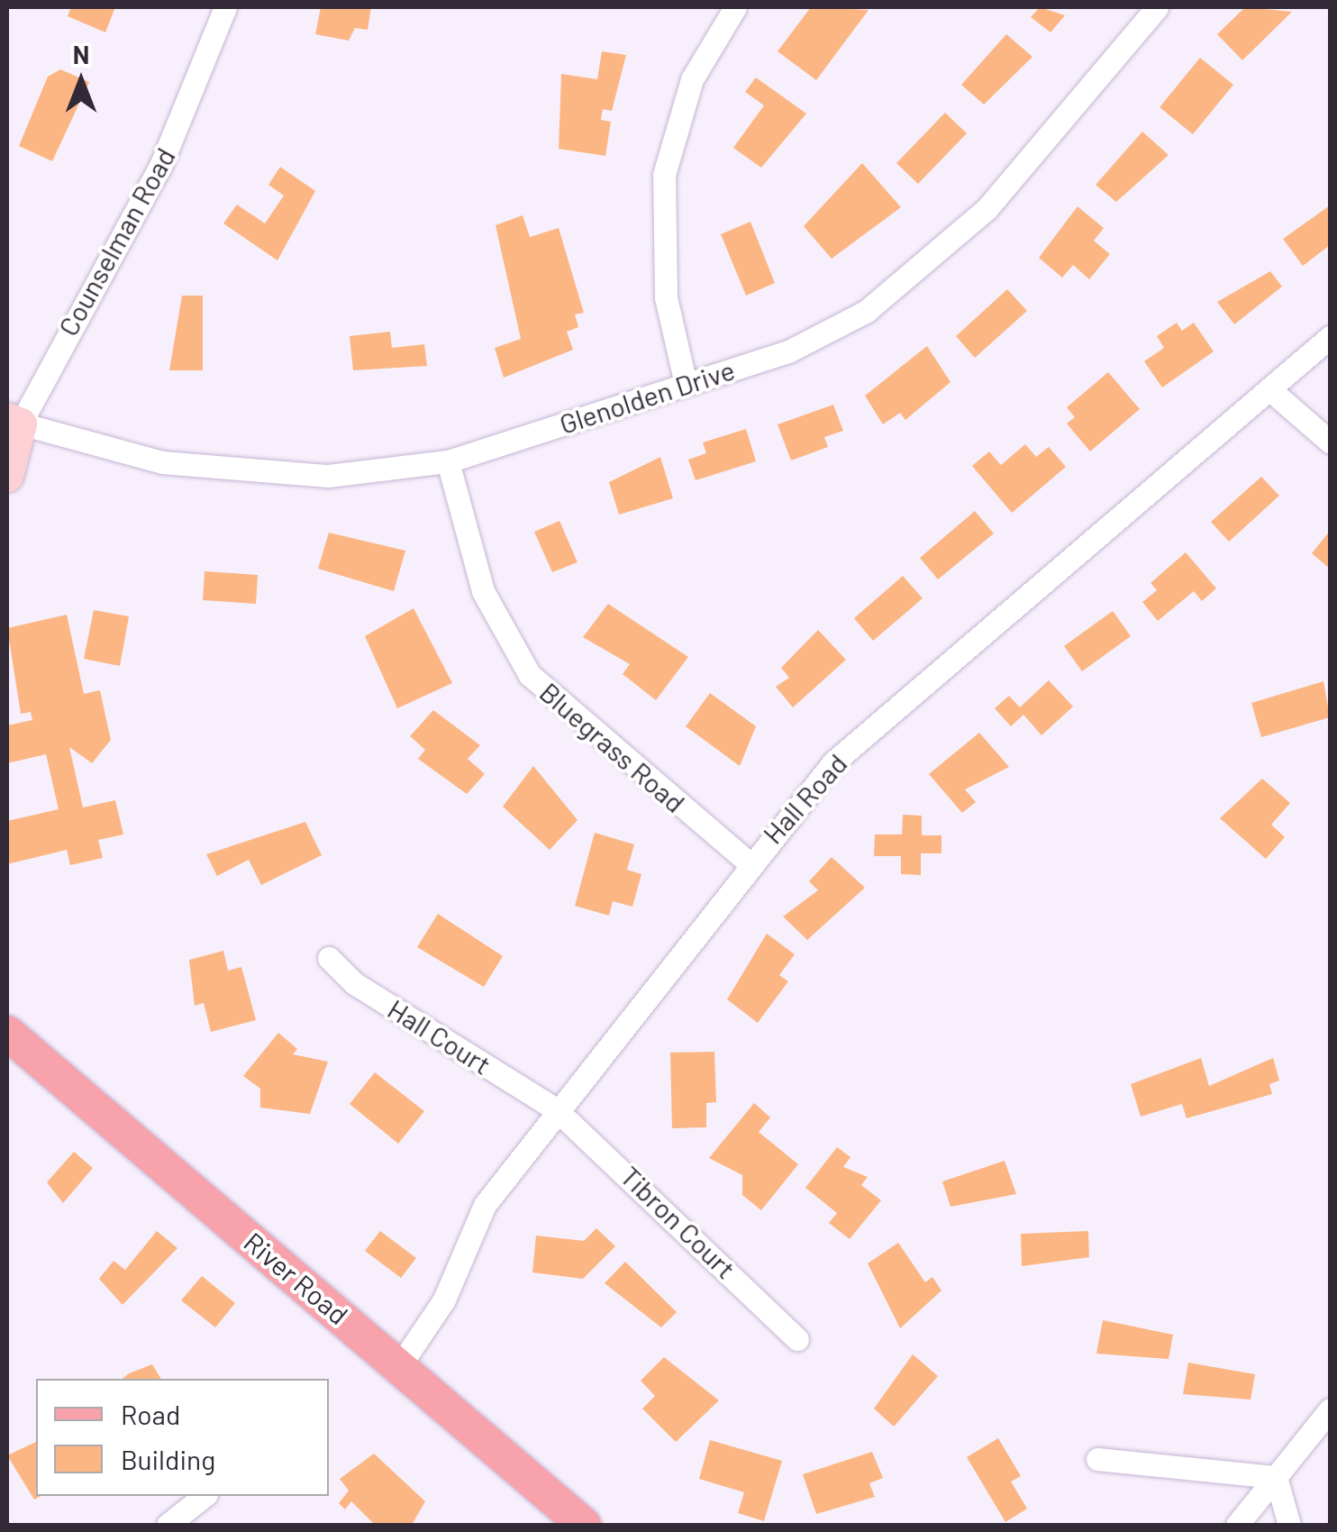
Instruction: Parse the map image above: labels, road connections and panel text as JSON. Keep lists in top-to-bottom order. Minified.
{"streets":{"main road":["River Road"],"street":["Counselman Road","Glenolden Drive","Bluegrass Road","Hall Road","Hall Court","Tibron Court"]},"crossings":[["Counselman Road","Glenolden Drive"],["Glenolden Drive","Bluegrass Road"],["Bluegrass Road","Hall Road"],["Hall Road","Hall Court"],["Hall Road","Tibron Court"],["Hall Road","River Road"],["Hall Court","Tibron Court"]],"legend":["Road","Building"],"north":"top"}
